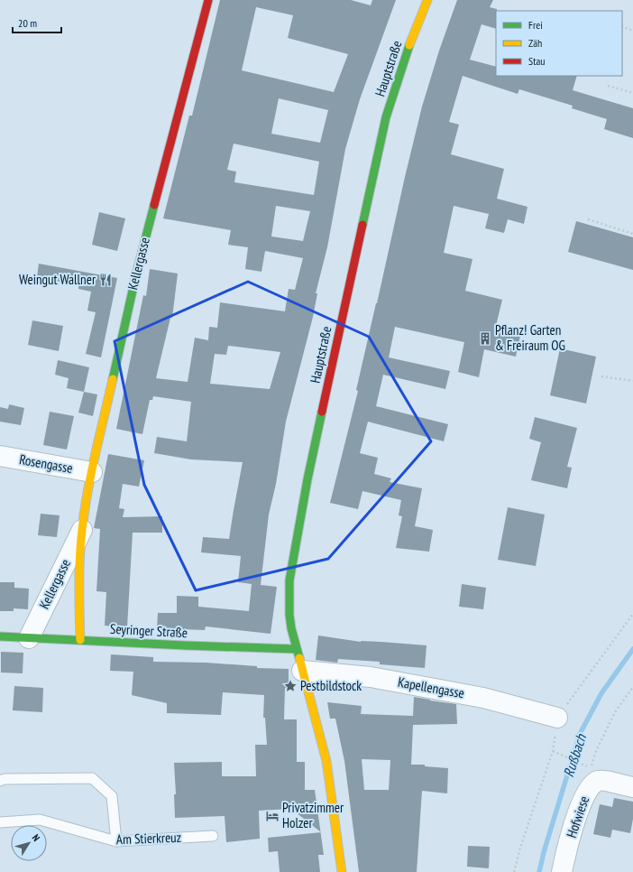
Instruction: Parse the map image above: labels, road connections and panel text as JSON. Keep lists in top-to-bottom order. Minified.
{"streets":{"main road":["Hauptstraße","Kellergasse","Seyringer Straße"],"street":["Rosengasse","Kapellengasse","Hofwiese"],"lane":["Am Stierkreuz"]},"crossings":[["Hauptstraße","Seyringer Straße"],["Hauptstraße","Kapellengasse"],["Kellergasse","Rosengasse"],["Kellergasse","Seyringer Straße"]],"water":["Rußbach"],"places":{"restaurant":["Weingut Wallner"],"building":["Pflanz! Garten & Freiraum OG"],"place":["Pestbildstock"],"hotel":["Privatzimmer Holzer"]},"legend":["Frei","Zäh","Stau"],"scale_bar":"20 m","north":"top right"}
